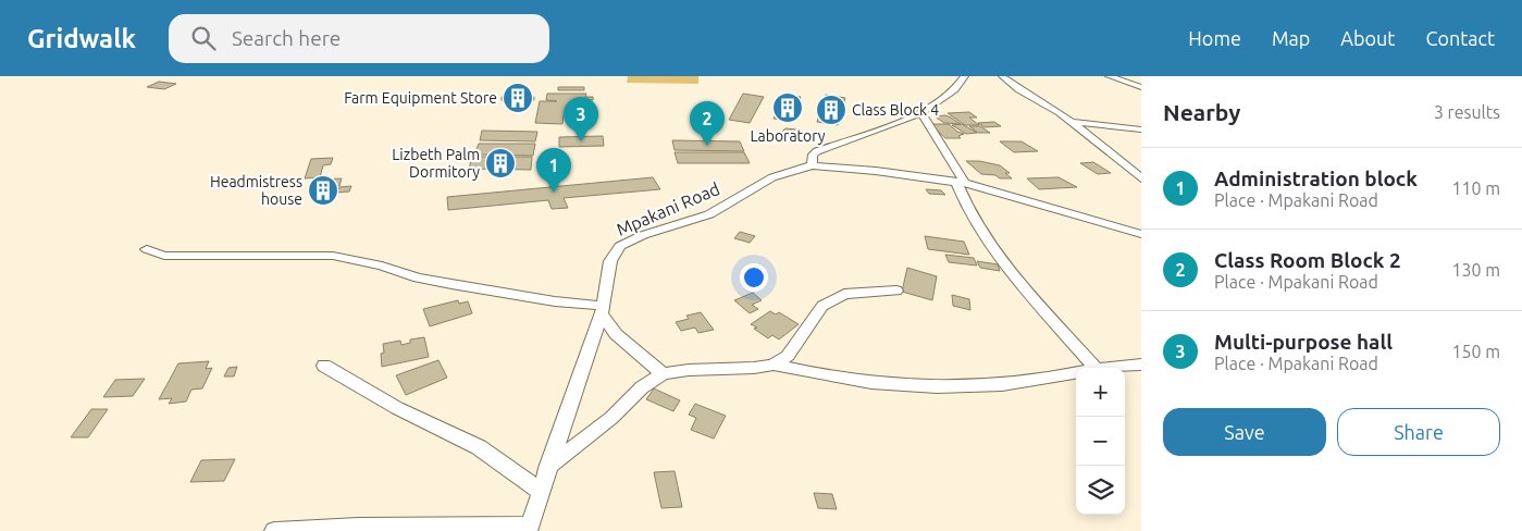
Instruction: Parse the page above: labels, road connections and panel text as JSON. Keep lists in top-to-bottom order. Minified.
{"streets":{"street":["Mpakani Road"]},"places":{"building":["Farm Equipment Store","Laboratory","Class Block 4","Lizbeth Palm Dormitory","Headmistress house"]},"page":{"header":"Gridwalk","search":"Search here","nav":["Home","Map","About","Contact"],"heading":["Nearby","3 results"],"pins":["3","2","1"],"list":[{"mark":"1","name":"Administration block","note":"Place · Mpakani Road","value":"110 m"},{"mark":"2","name":"Class Room Block 2","note":"Place · Mpakani Road","value":"130 m"},{"mark":"3","name":"Multi-purpose hall","note":"Place · Mpakani Road","value":"150 m"}],"map_buttons":["+","−"],"buttons":["Save","Share"]}}
